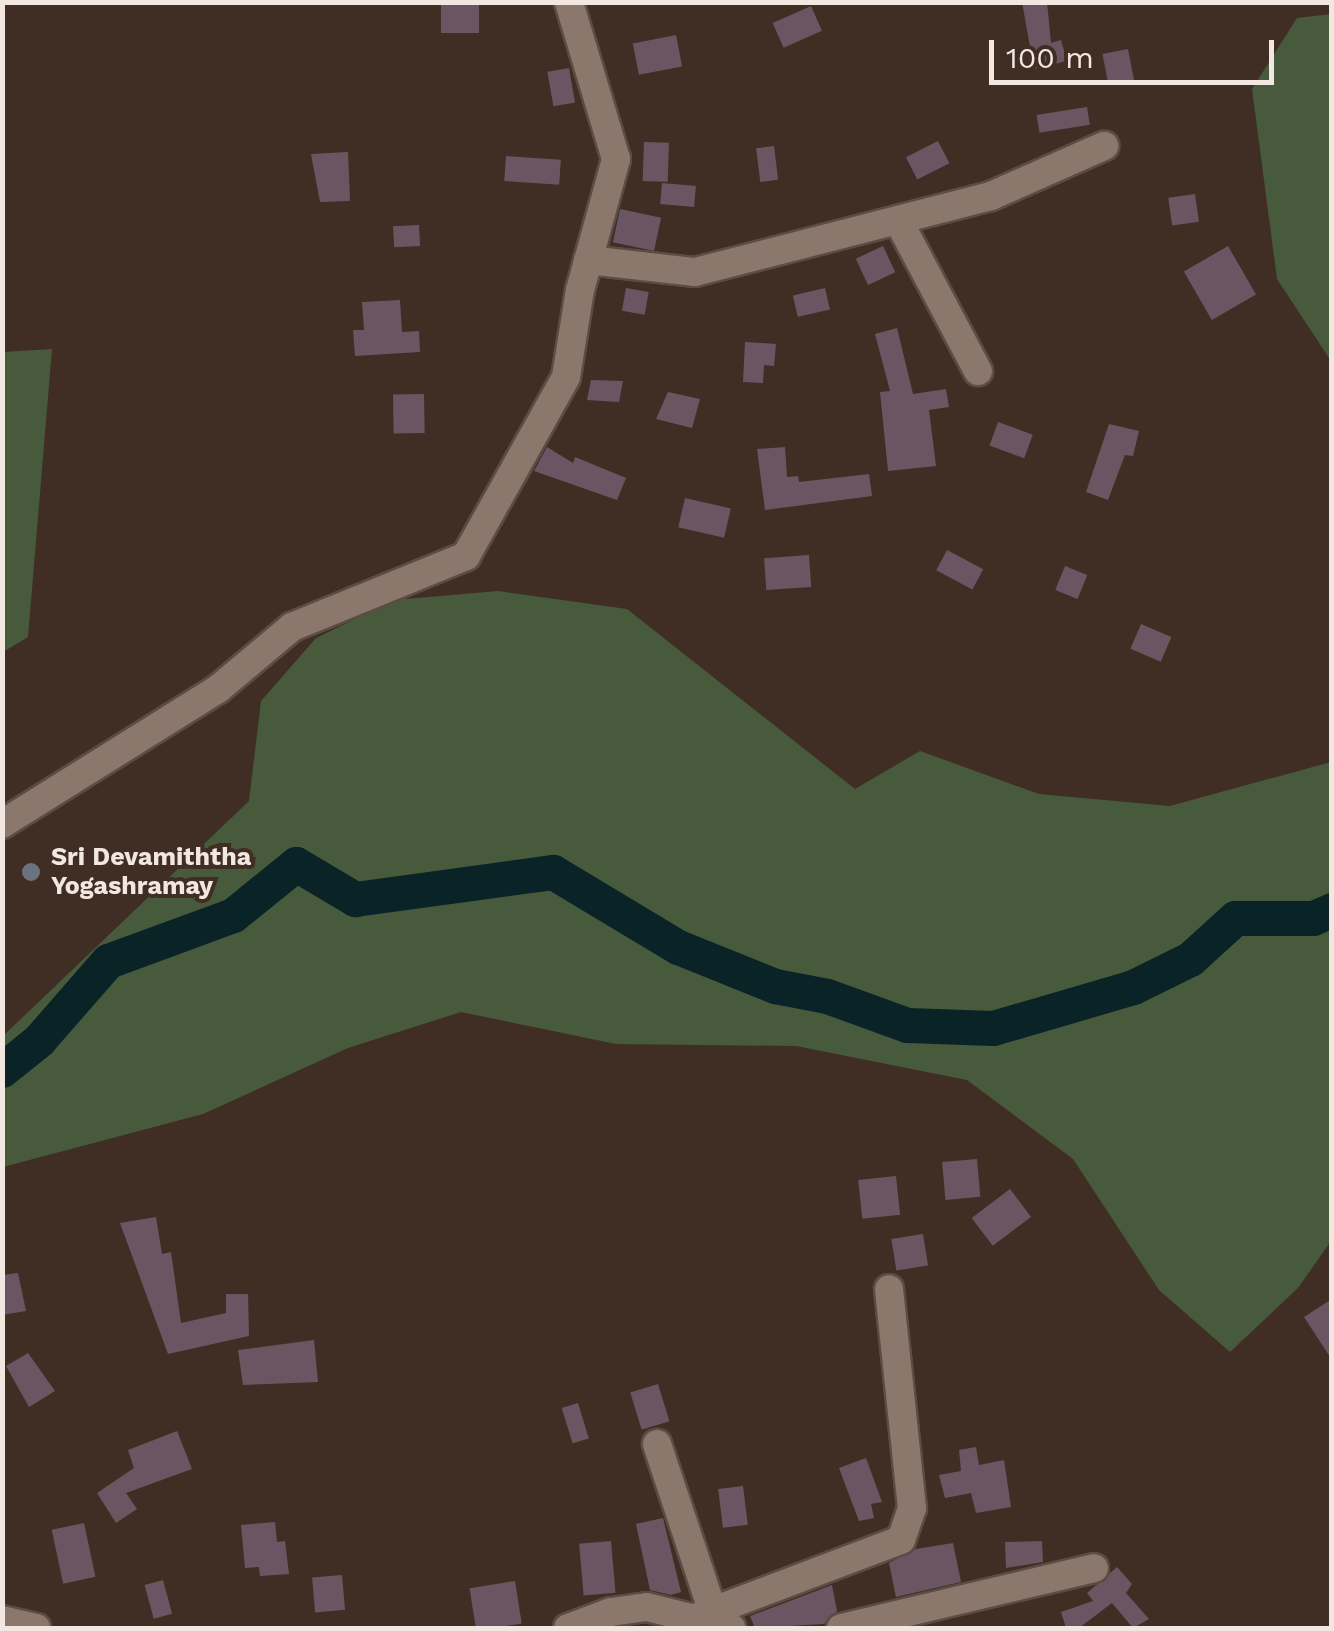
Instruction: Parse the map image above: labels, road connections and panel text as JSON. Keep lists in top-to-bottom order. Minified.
{"places":["Sri Devamiththa Yogashramay"],"scale_bar":"100 m"}
